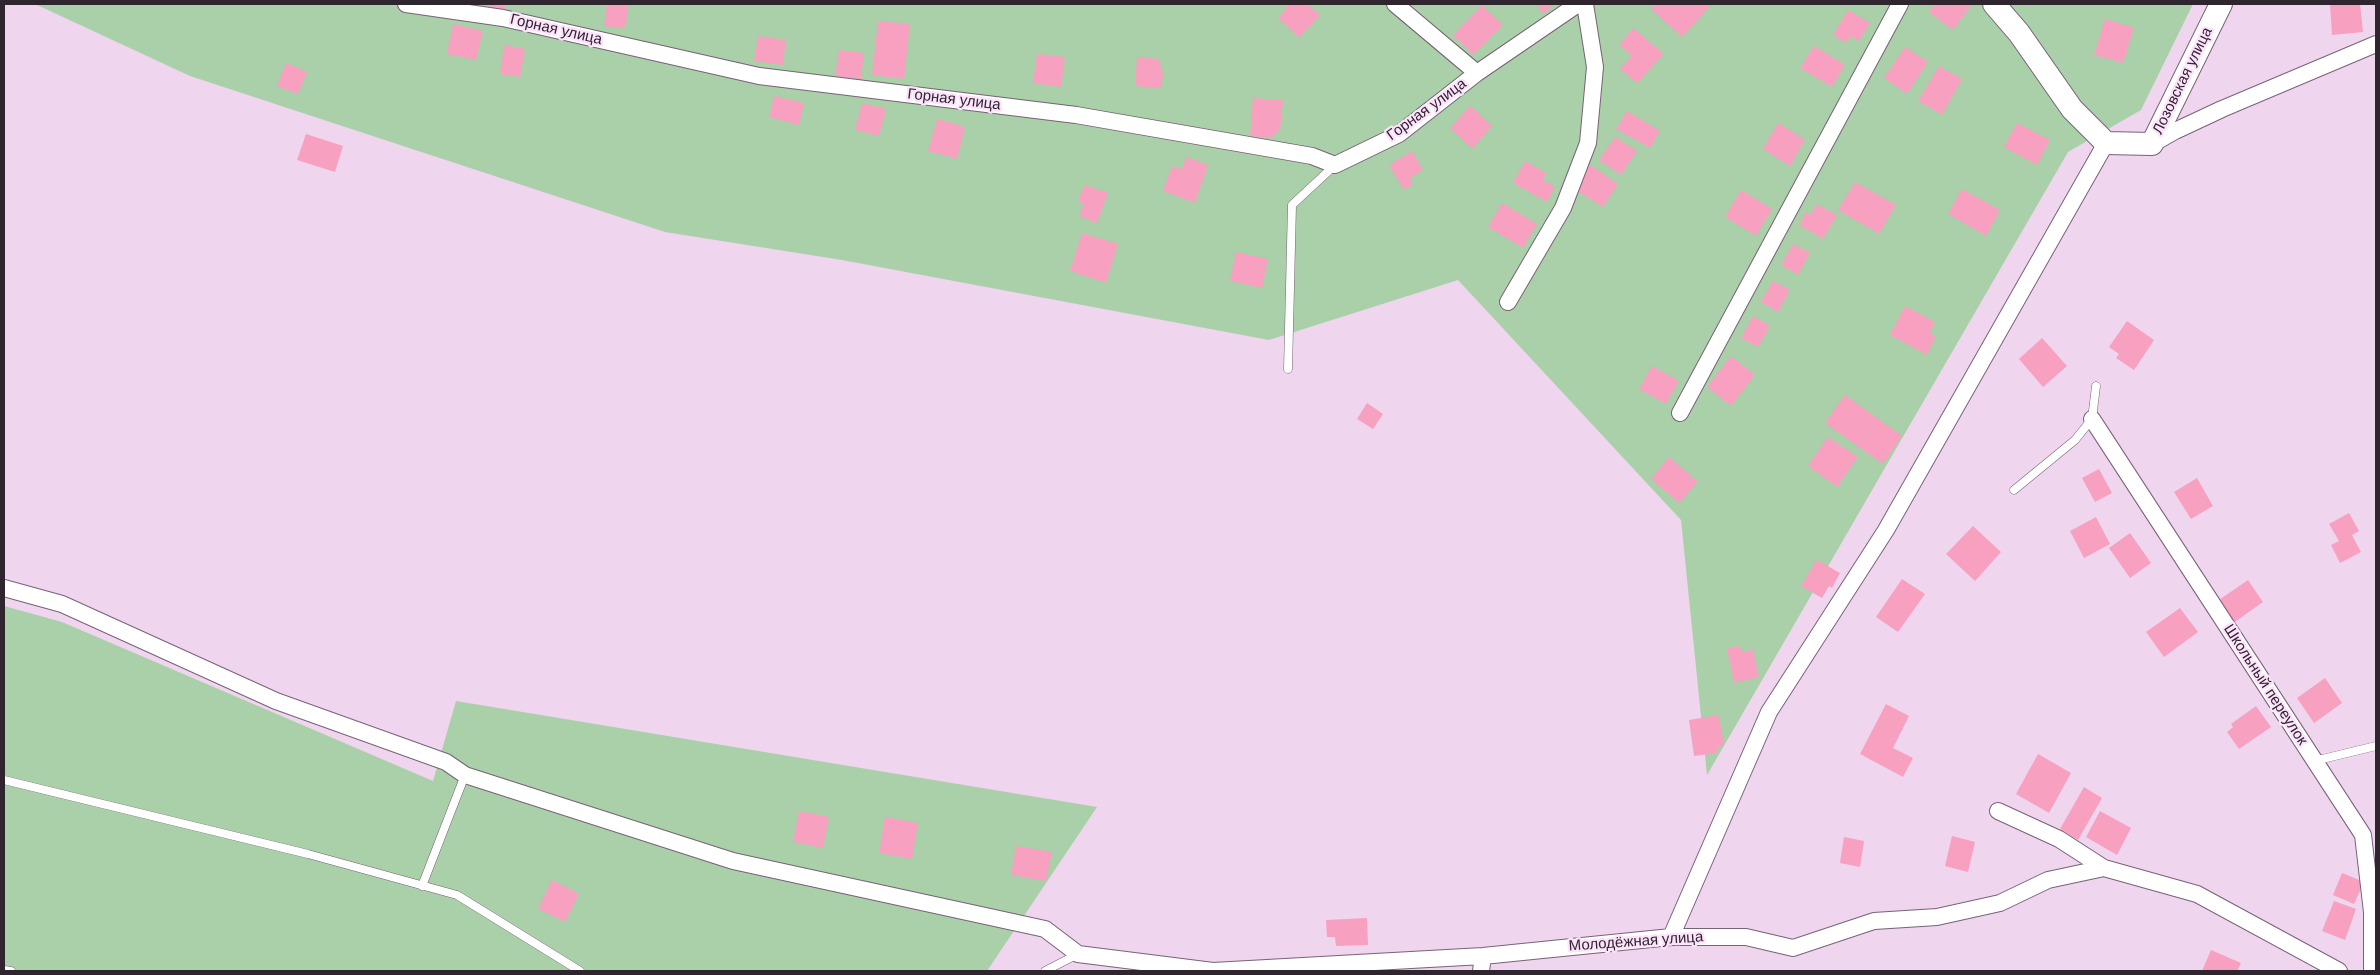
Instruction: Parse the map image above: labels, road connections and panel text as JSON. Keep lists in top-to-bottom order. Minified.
{"streets":{"main road":["Лозовская улица"],"street":["Горная улица","Школьный переулок","Молодёжная улица"]}}
